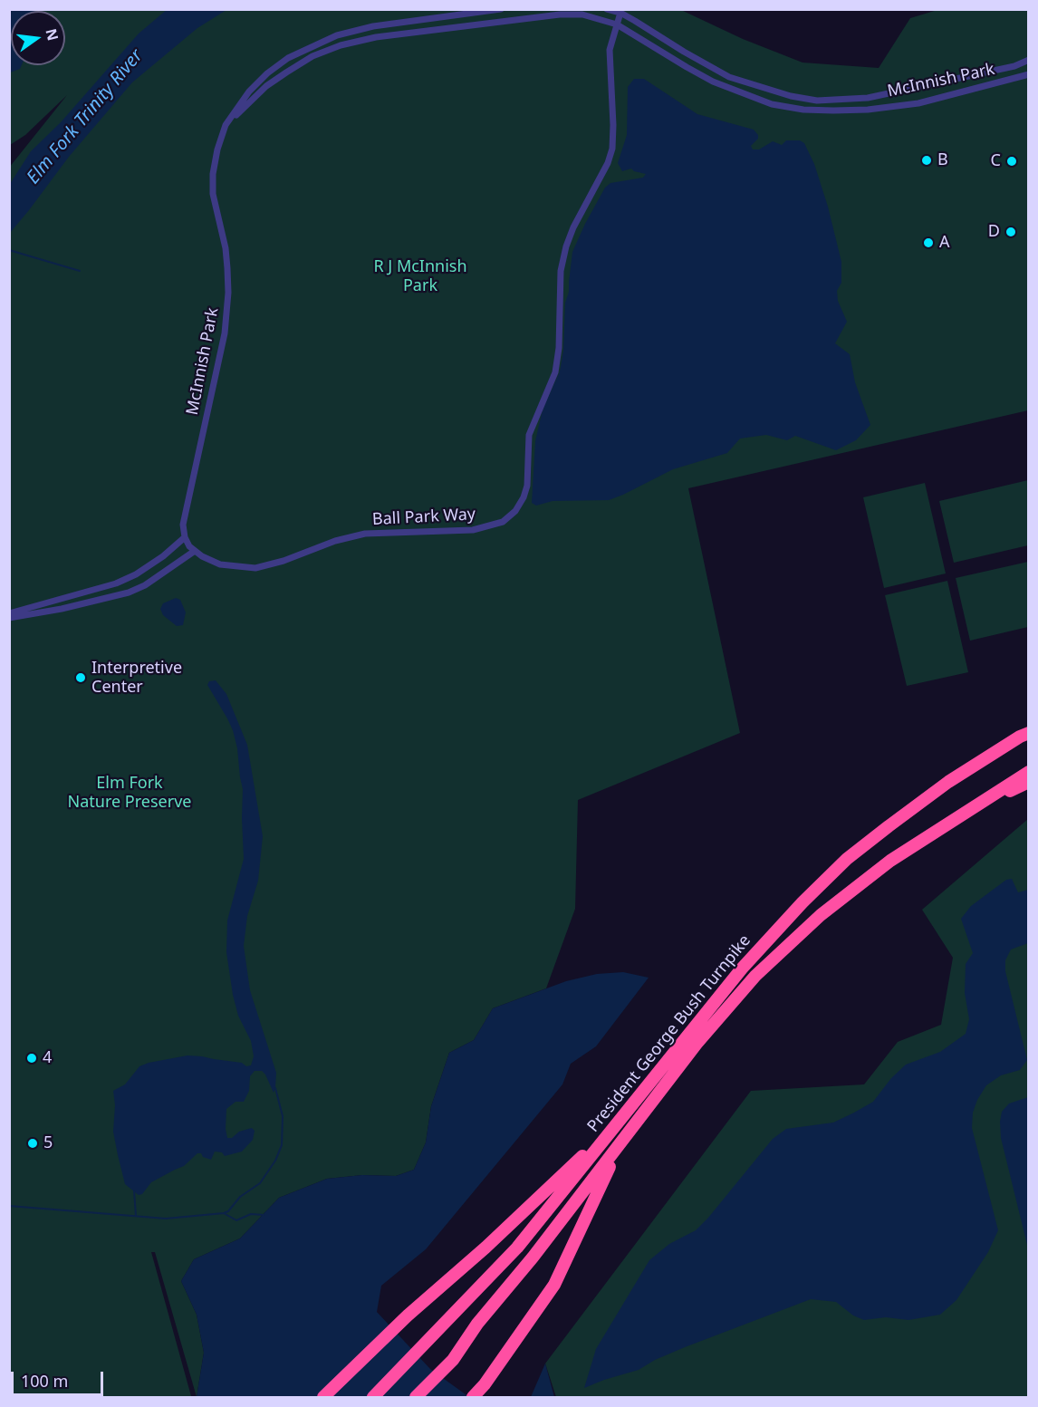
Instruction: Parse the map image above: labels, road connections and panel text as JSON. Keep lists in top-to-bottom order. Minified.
{"streets":{"highway":["President George Bush Turnpike"],"street":["McInnish Park","Ball Park Way"]},"crossings":[["McInnish Park","Ball Park Way"]],"water":["Elm Fork Trinity River"],"parks":["R J McInnish Park","Elm Fork Nature Preserve"],"places":["B","C","D","A","Interpretive Center","4","5"],"scale_bar":"100 m","north":"right"}
